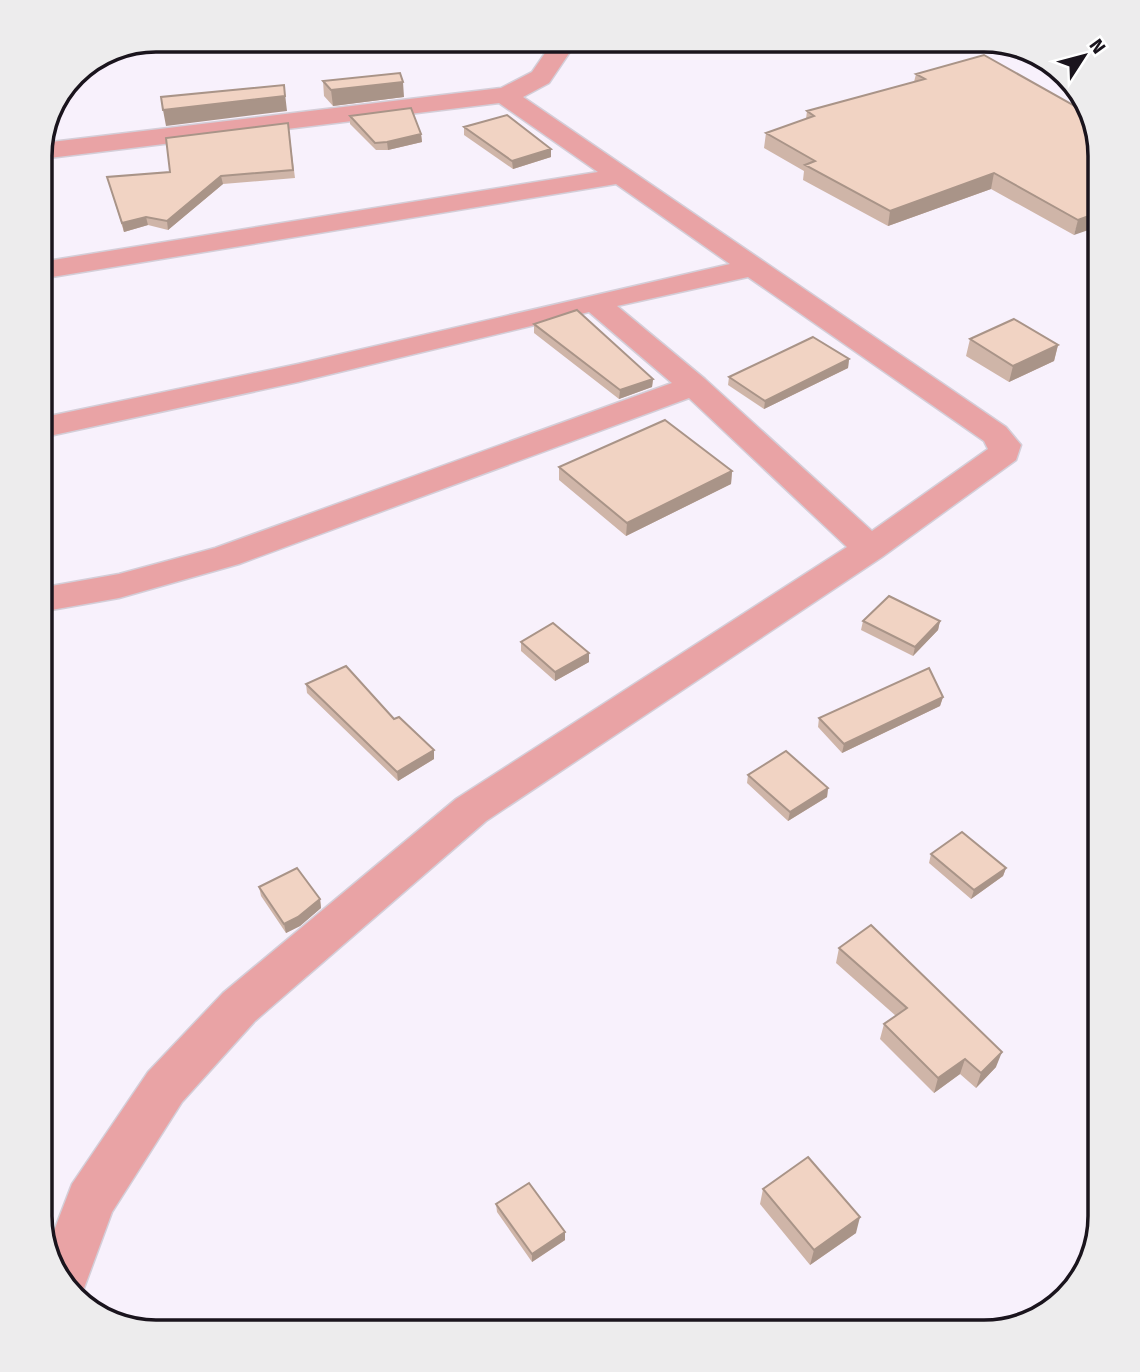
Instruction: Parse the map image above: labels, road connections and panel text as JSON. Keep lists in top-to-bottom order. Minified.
{"north":"top right"}
